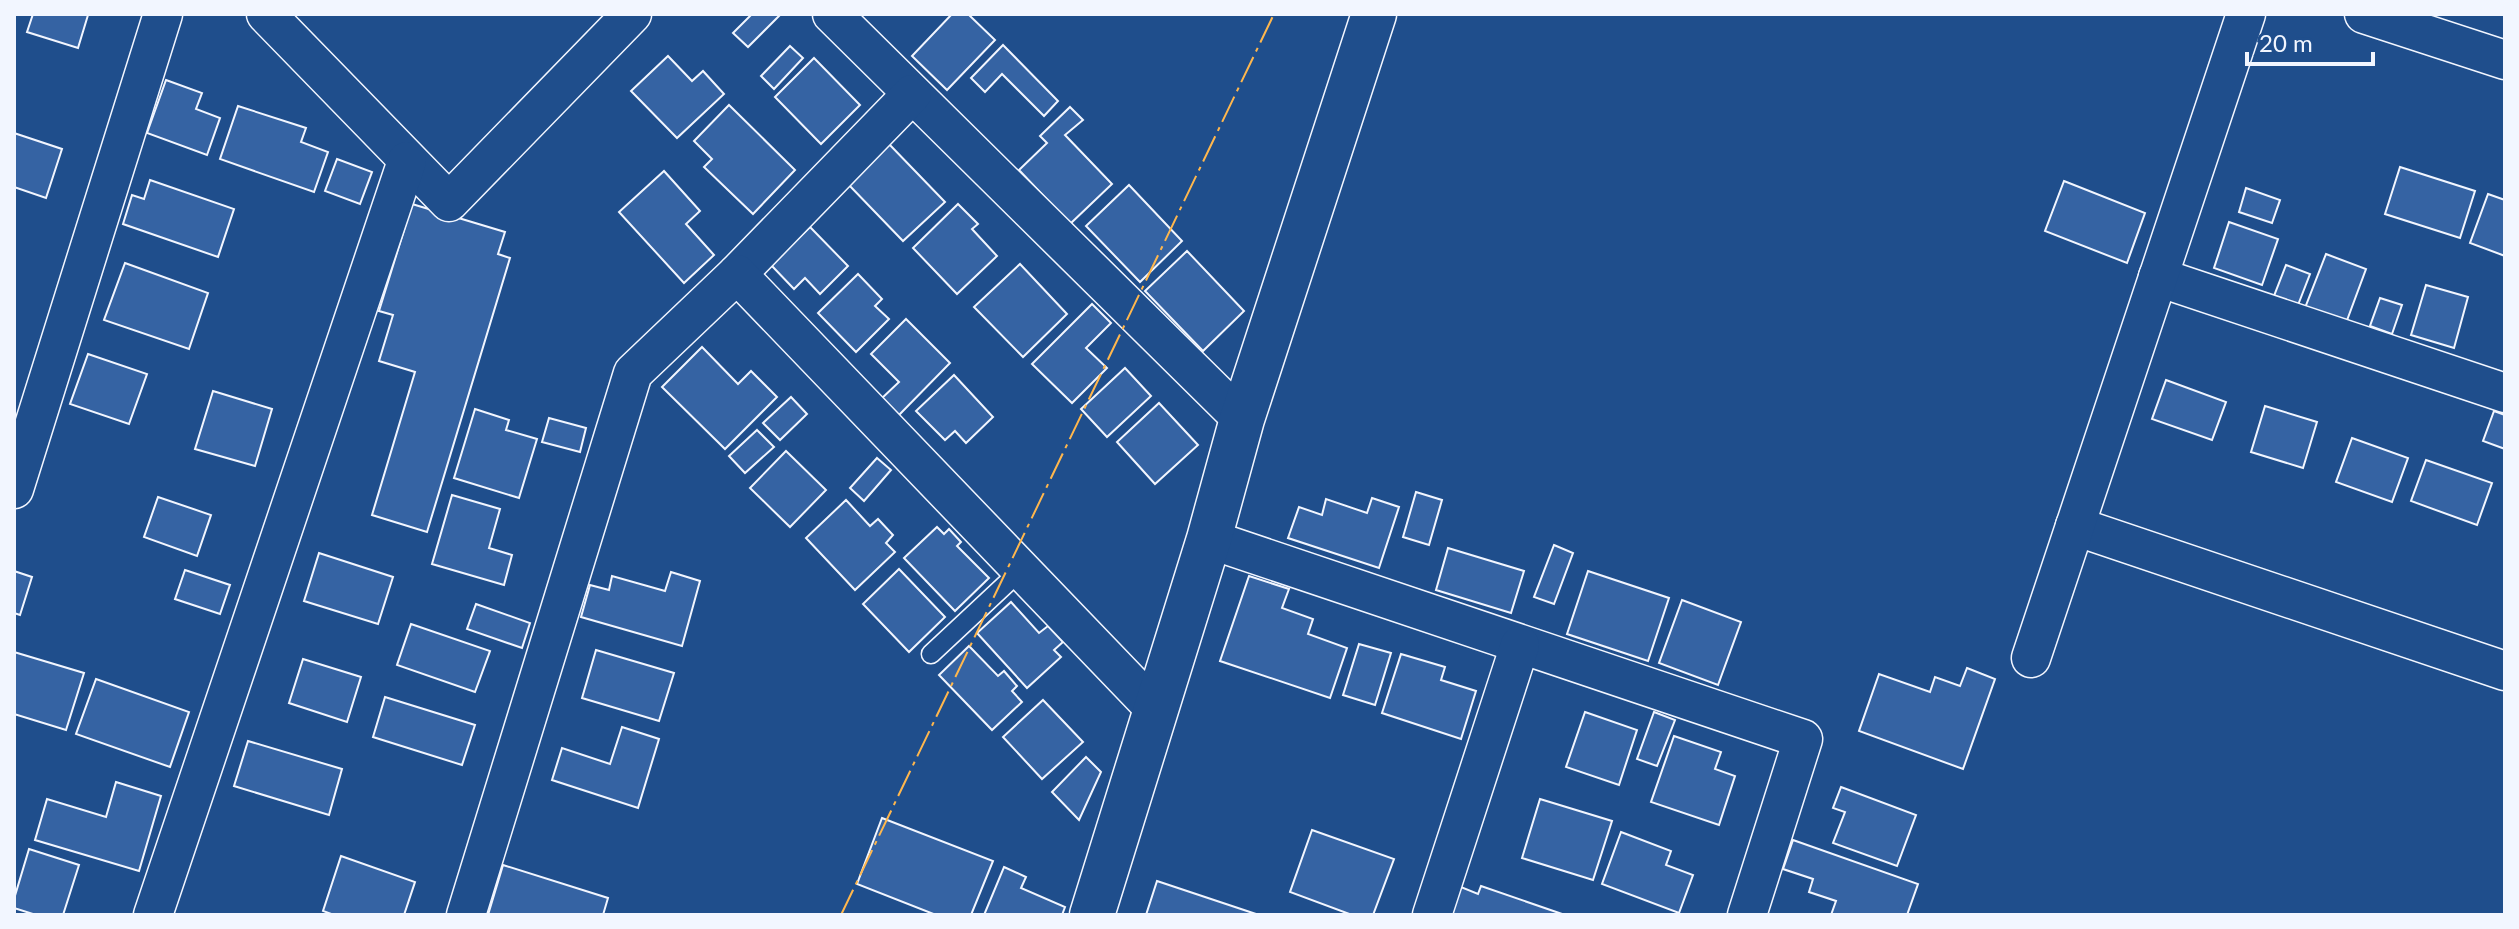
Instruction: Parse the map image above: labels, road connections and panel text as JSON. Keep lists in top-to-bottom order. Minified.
{"scale_bar":"20 m"}
